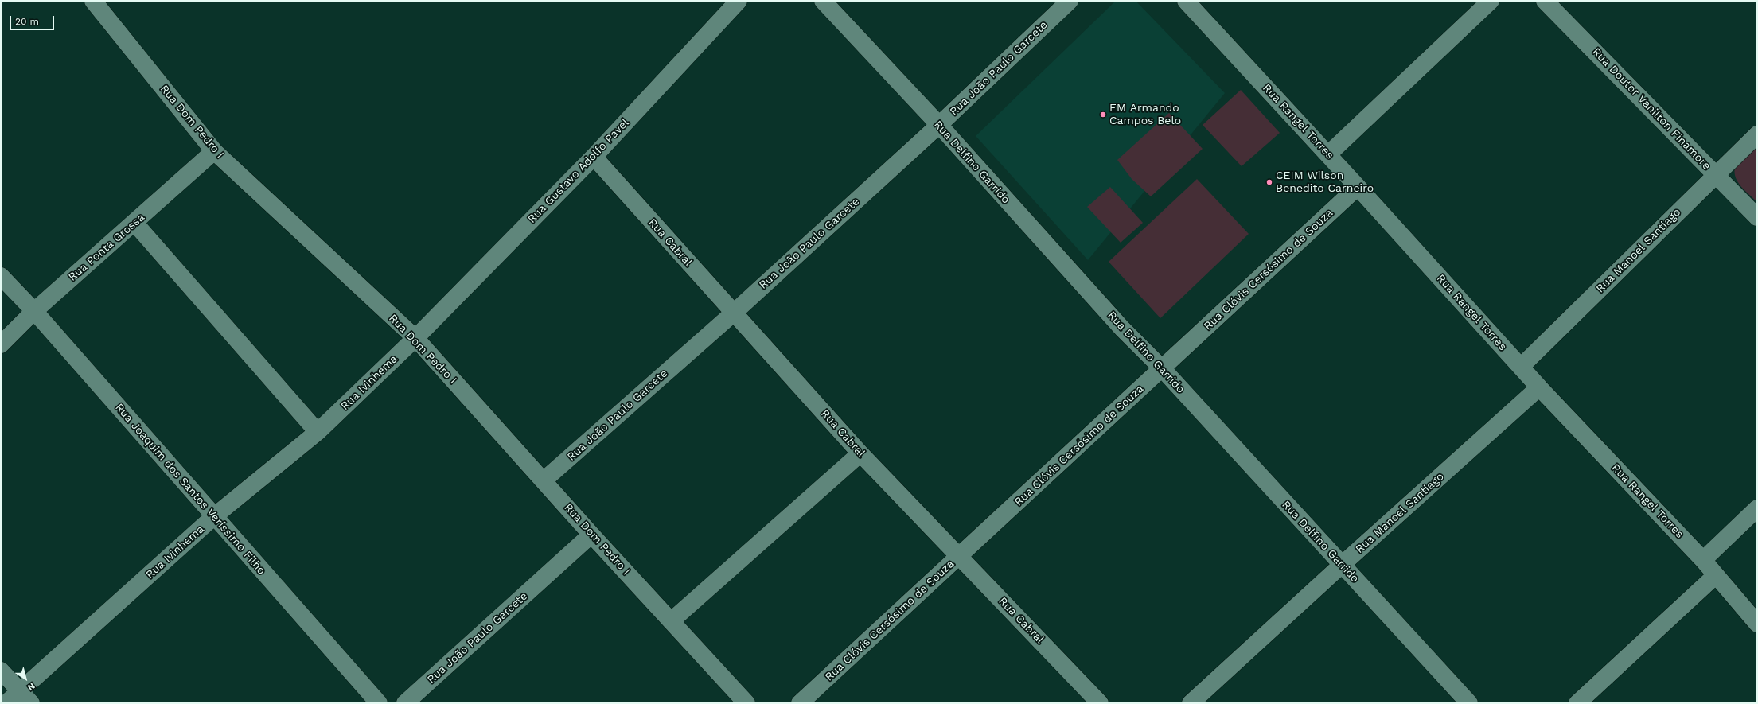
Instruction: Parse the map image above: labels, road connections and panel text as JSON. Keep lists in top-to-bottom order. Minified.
{"streets":{"street":["Rua João Paulo Garcete","Rua Doutor Vanilton Finamore","Rua Dom Pedro I","Rua Rangel Torres","Rua Delfino Garrido","Rua Gustavo Adolfo Pavel","Rua Cabral","Rua Ponta Grossa","Rua Manoel Santiago","Rua Clóvis Cersósimo de Souza","Rua Ivinhema","Rua Joaquim dos Santos Veríssimo Filho"]},"crossings":[["Rua João Paulo Garcete","Rua Dom Pedro I"],["Rua João Paulo Garcete","Rua Delfino Garrido"],["Rua João Paulo Garcete","Rua Cabral"],["Rua Doutor Vanilton Finamore","Rua Manoel Santiago"],["Rua Dom Pedro I","Rua Gustavo Adolfo Pavel"],["Rua Dom Pedro I","Rua Ponta Grossa"],["Rua Dom Pedro I","Rua Ivinhema"],["Rua Rangel Torres","Rua Manoel Santiago"],["Rua Rangel Torres","Rua Clóvis Cersósimo de Souza"],["Rua Delfino Garrido","Rua Manoel Santiago"],["Rua Delfino Garrido","Rua Clóvis Cersósimo de Souza"],["Rua Gustavo Adolfo Pavel","Rua Cabral"],["Rua Gustavo Adolfo Pavel","Rua Ivinhema"],["Rua Cabral","Rua Clóvis Cersósimo de Souza"],["Rua Ponta Grossa","Rua Joaquim dos Santos Veríssimo Filho"],["Rua Ivinhema","Rua Joaquim dos Santos Veríssimo Filho"]],"places":["EM Armando Campos Belo","CEIM Wilson Benedito Carneiro"],"scale_bar":"20 m","north":"bottom right"}
